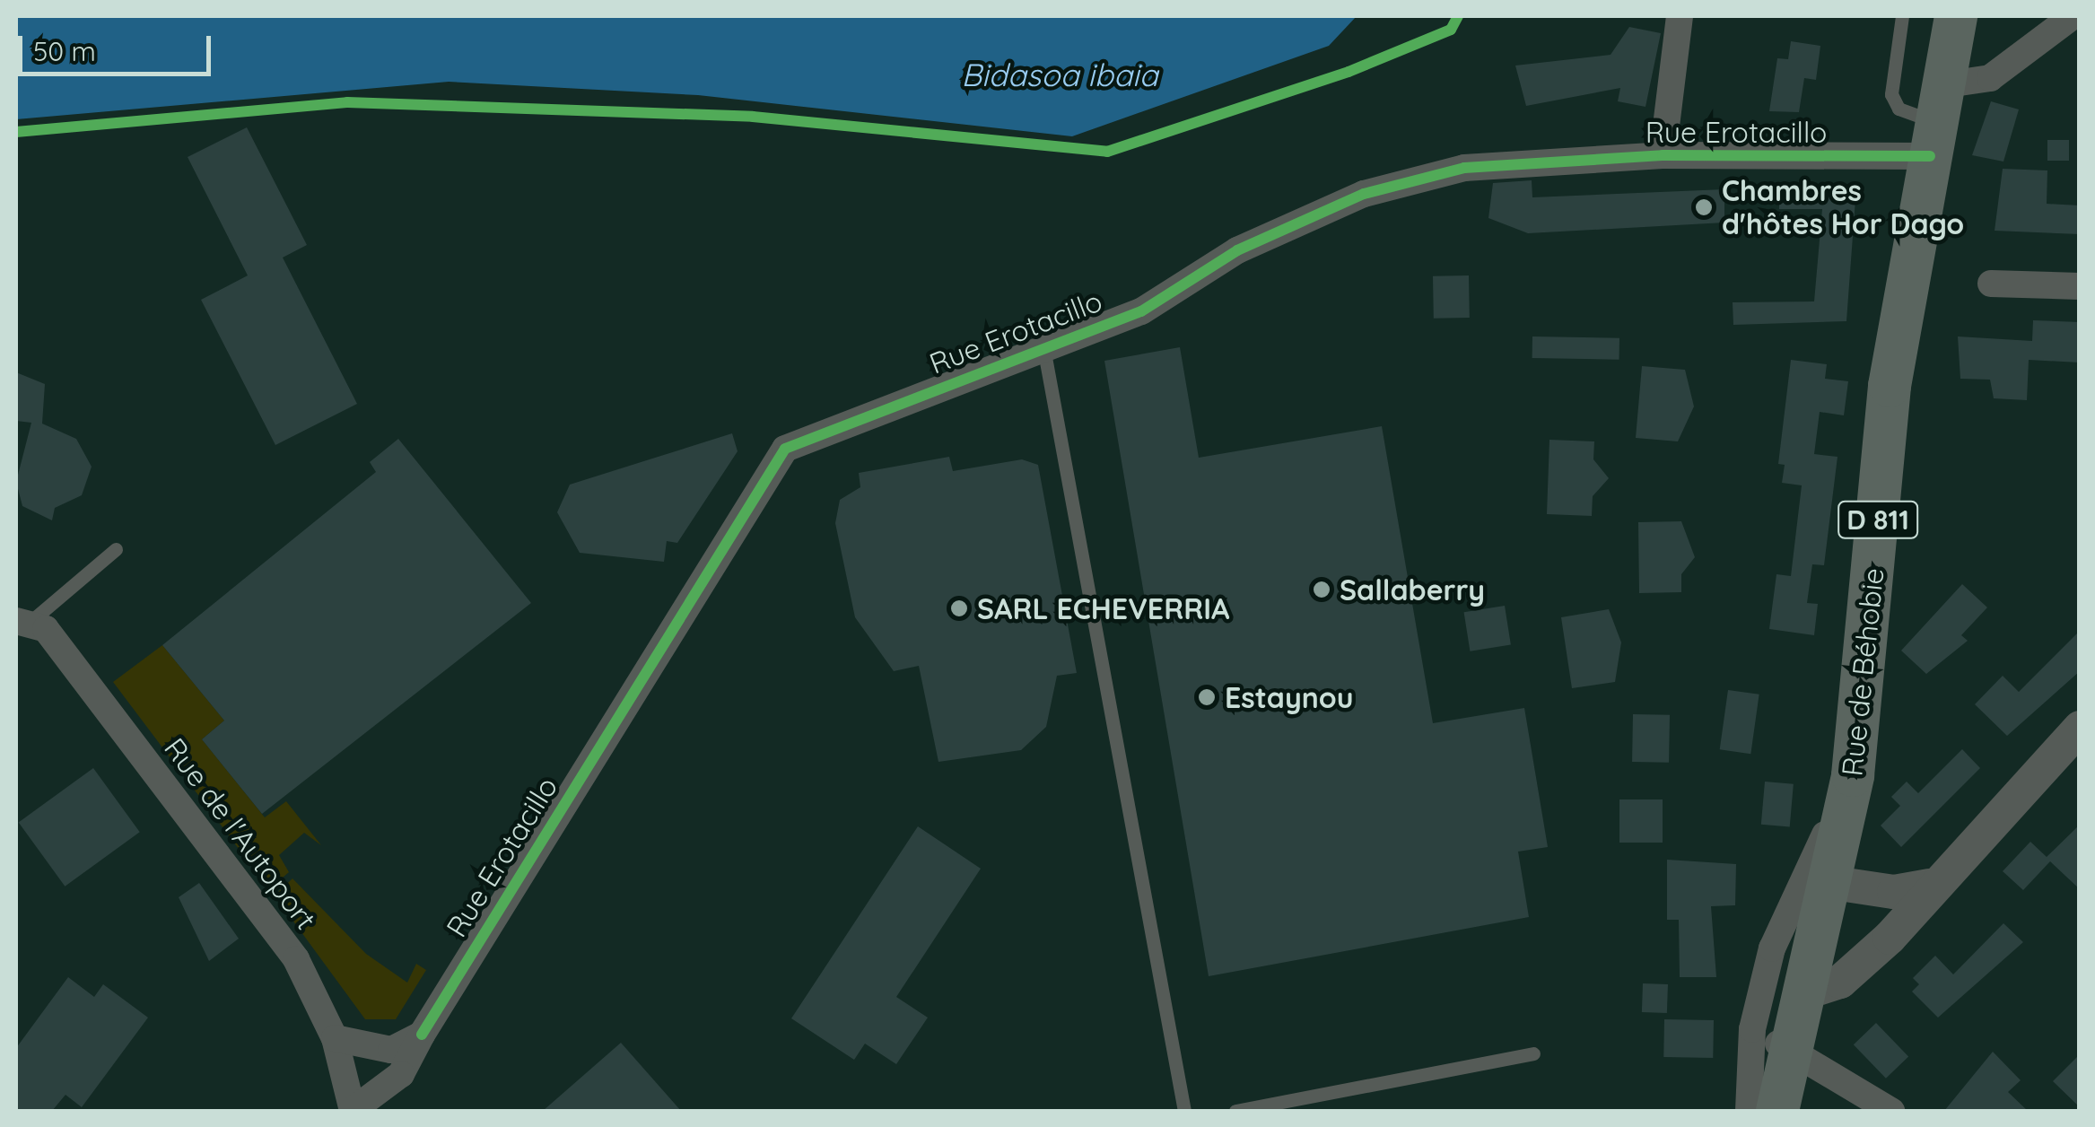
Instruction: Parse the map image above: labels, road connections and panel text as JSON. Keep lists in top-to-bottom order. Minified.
{"streets":{"main road":["D 811","Rue de Béhobie"],"street":["Rue Erotacillo","Rue de l'Autoport"]},"crossings":[["Rue Erotacillo","Rue de Béhobie"],["Rue Erotacillo","Rue de l'Autoport"]],"water":["Bidasoa ibaia"],"places":["Chambres d'hôtes Hor Dago","Sallaberry","SARL ECHEVERRIA","Estaynou"],"scale_bar":"50 m"}
